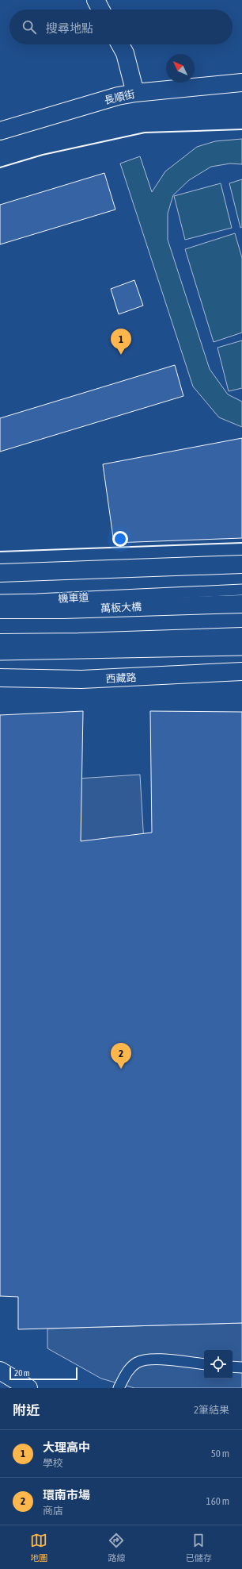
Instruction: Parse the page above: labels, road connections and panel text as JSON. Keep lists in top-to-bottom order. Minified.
{"streets":{"street":["長順街","萬板大橋","西藏路"],"lane":["機車道"]},"scale_bar":"20 m","north":"top left","page":{"search":"搜尋地點","pins":["1","2"],"scale":"20 m","heading":["附近","2筆結果"],"list":[{"mark":"1","name":"大理高中","note":"學校","value":"50 m"},{"mark":"2","name":"環南市場","note":"商店","value":"160 m"}],"nav":["地圖","路線","已儲存"]}}
